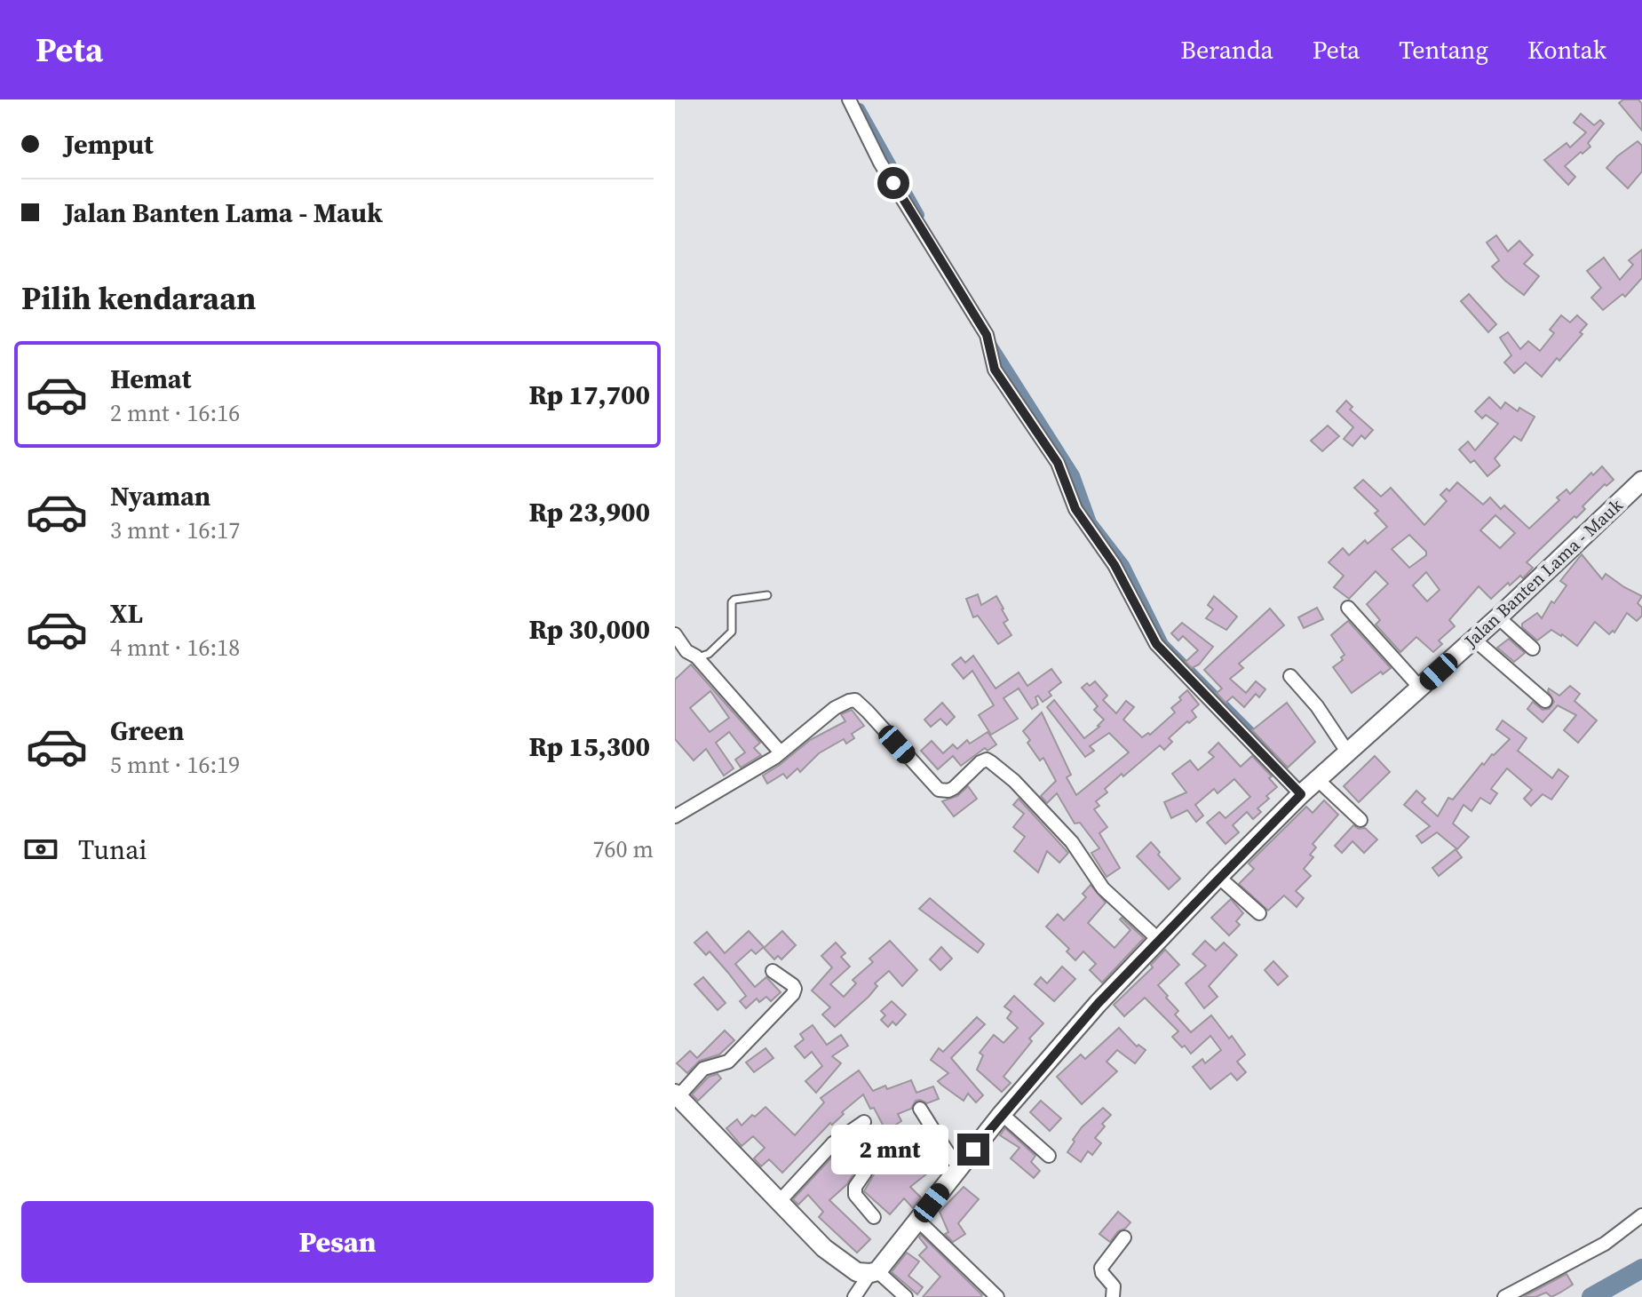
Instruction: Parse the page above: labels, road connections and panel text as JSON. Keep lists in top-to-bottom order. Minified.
{"streets":{"main road":["Jalan Banten Lama - Mauk"]},"page":{"header":"Peta","nav":["Beranda","Peta","Tentang","Kontak"],"banner":["Jemput","Jalan Banten Lama - Mauk"],"heading":"Pilih kendaraan","list":[{"name":"Hemat","note":"2 mnt · 16:16","value":"Rp 17,700"},{"name":"Nyaman","note":"3 mnt · 16:17","value":"Rp 23,900"},{"name":"XL","note":"4 mnt · 16:18","value":"Rp 30,000"},{"name":"Green","note":"5 mnt · 16:19","value":"Rp 15,300"}],"pay":["Tunai","760 m"],"bubble":"2 mnt","buttons":"Pesan"}}
